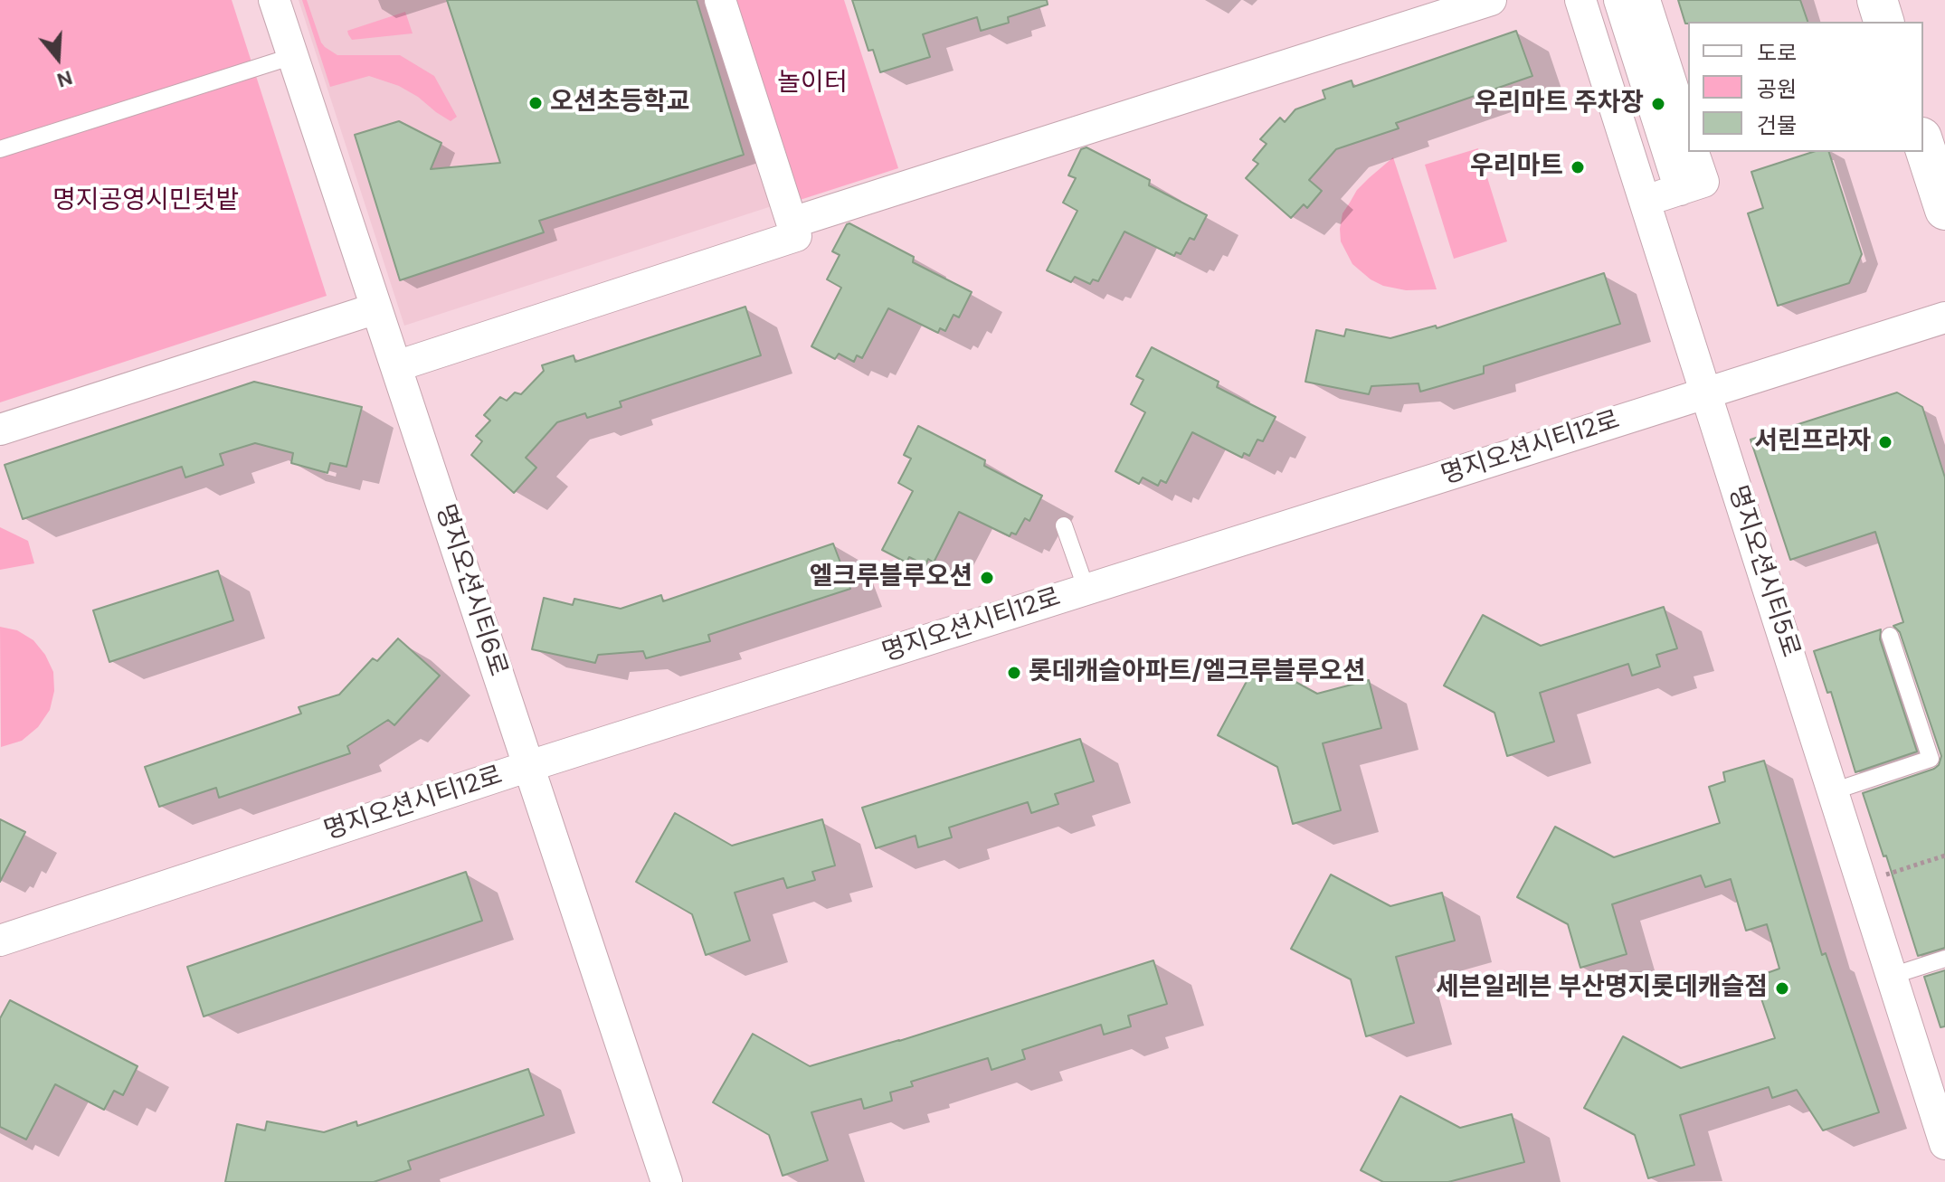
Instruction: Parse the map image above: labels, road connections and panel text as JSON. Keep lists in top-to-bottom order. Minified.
{"streets":{"street":["명지오션시티12로","명지오션시티5로","명지오션시티6로"]},"crossings":[["명지오션시티12로","명지오션시티5로"],["명지오션시티12로","명지오션시티6로"]],"parks":["놀이터","명지공영시민텃밭"],"places":["오션초등학교","우리마트 주차장","우리마트","서린프라자","엘크루블루오션","롯데캐슬아파트/엘크루블루오션","세븐일레븐 부산명지롯데캐슬점"],"legend":["도로","공원","건물"],"north":"bottom"}
